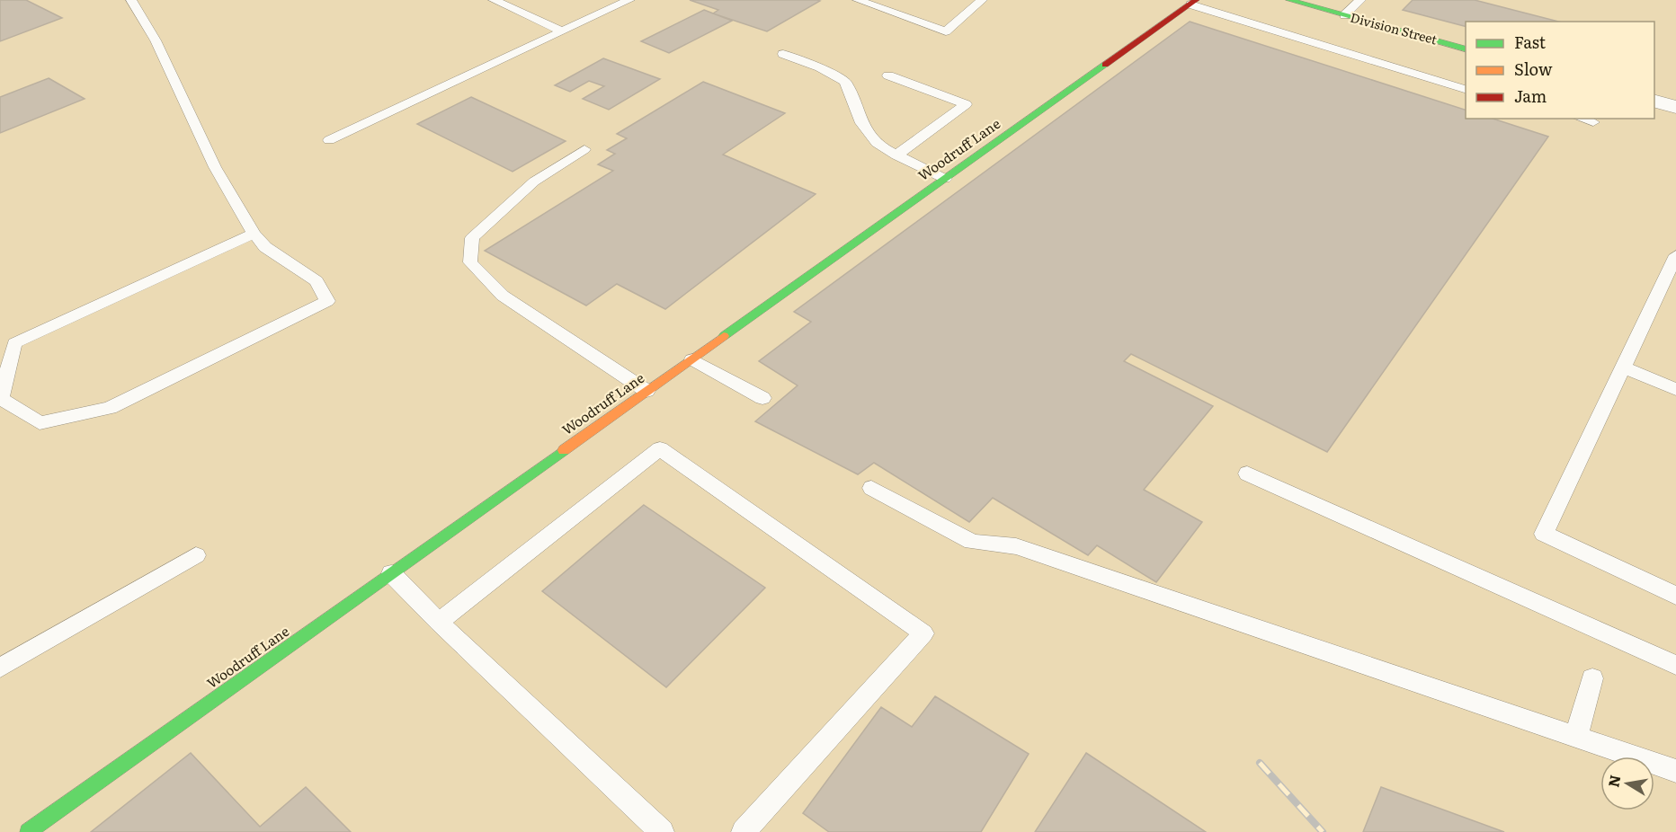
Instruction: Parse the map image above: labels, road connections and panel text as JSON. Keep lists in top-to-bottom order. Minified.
{"streets":{"street":["Division Street","Woodruff Lane"]},"legend":["Fast","Slow","Jam"],"north":"left"}
